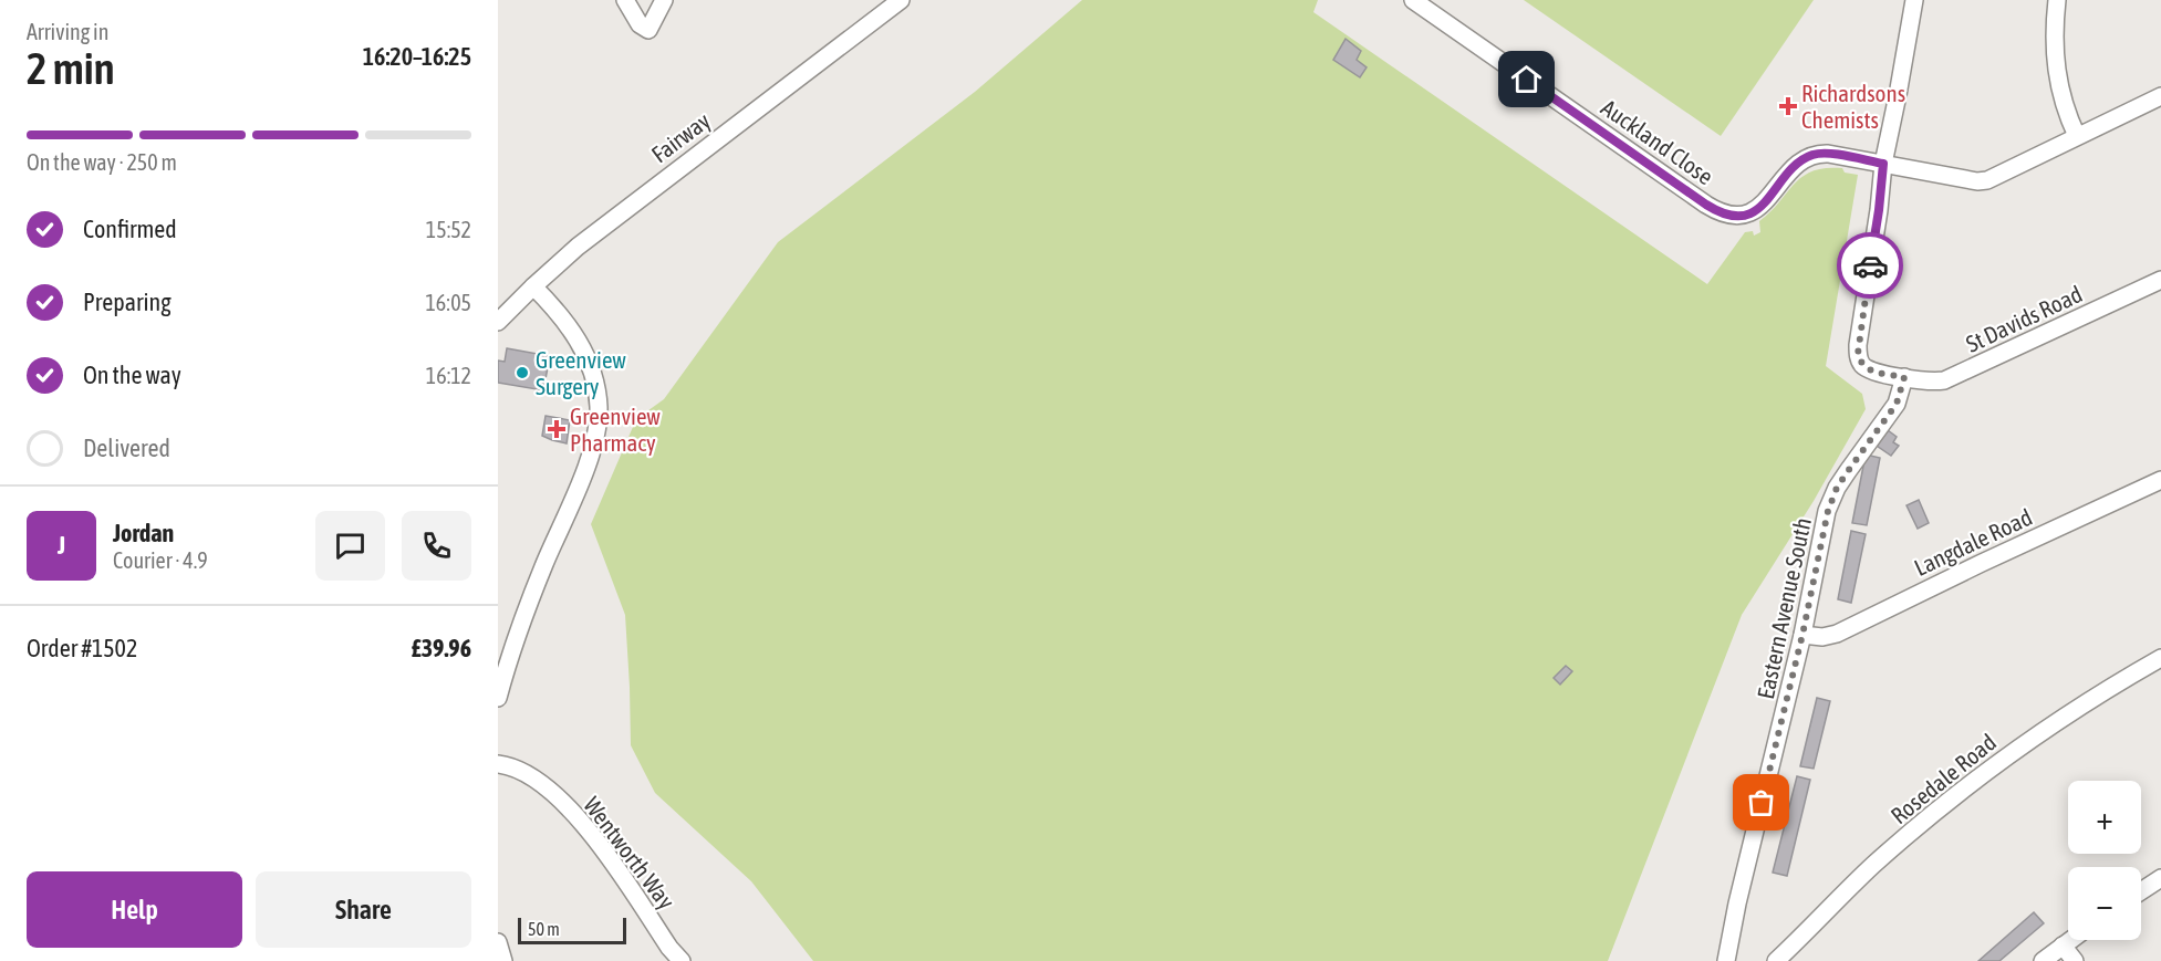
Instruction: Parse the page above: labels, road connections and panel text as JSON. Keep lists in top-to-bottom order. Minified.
{"streets":{"street":["Fairway","Auckland Close","St Davids Road","Langdale Road","Eastern Avenue South","Rosedale Road","Wentworth Way"]},"crossings":[["St Davids Road","Eastern Avenue South"],["Langdale Road","Eastern Avenue South"]],"places":{"health":["Richardsons Chemists","Greenview Pharmacy"],"other":["Greenview Surgery"]},"scale_bar":"50 m","page":{"heading":["2 min","Arriving in","16:20–16:25"],"panel":["Jordan","Courier · 4.9","Order #1502","£39.96"],"bar":"On the way · 250 m","list":[["Confirmed","15:52"],["Preparing","16:05"],["On the way","16:12"],"Delivered"],"round":"J","map_buttons":["+","−"],"buttons":["Help","Share"],"scale":"50 m"}}
